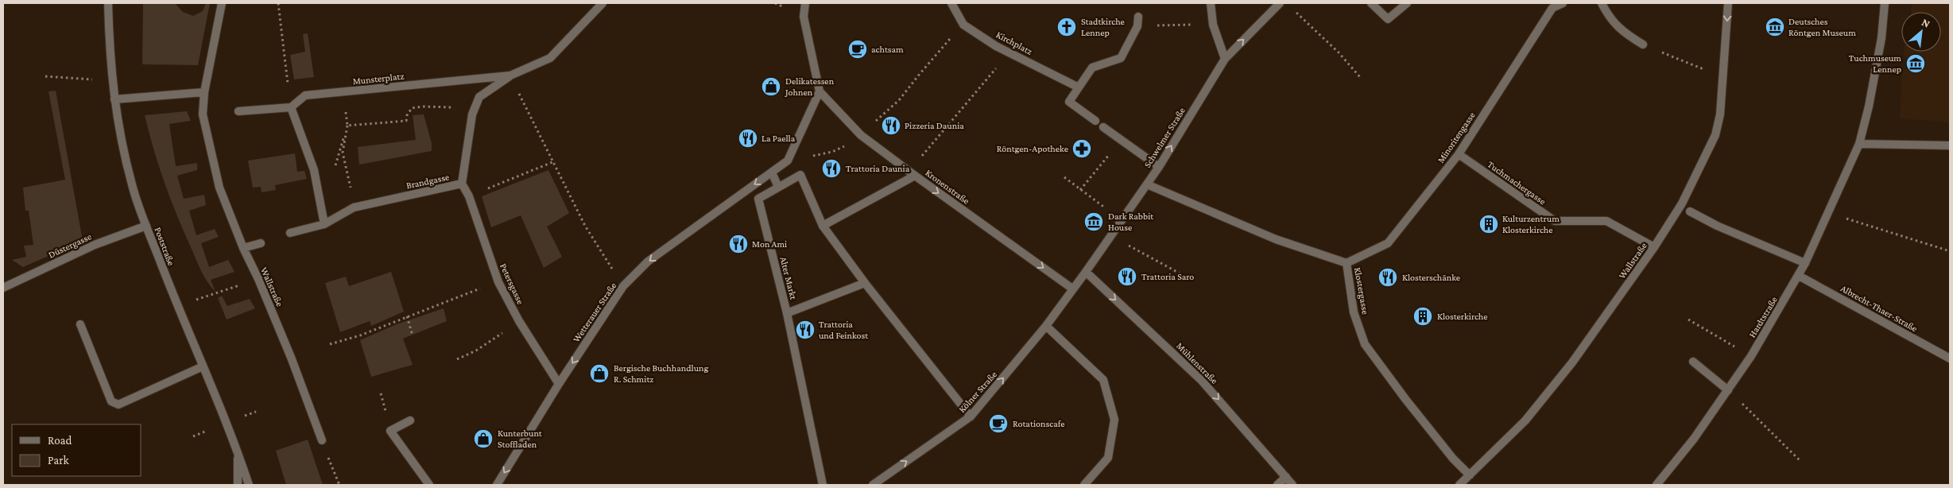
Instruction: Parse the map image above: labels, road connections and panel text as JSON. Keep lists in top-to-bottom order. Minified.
{"streets":{"street":["Kirchplatz","Munsterplatz","Schwelmer Straße","Minoritengasse","Brandgasse","Tuchmachergasse","Kronenstraße","Düstergasse","Poststraße","Wallstraße","Alter Markt","Petersgasse","Klostergasse","Albrecht-Thaer-Straße","Wetterauer Straße","Hardtstraße","Mühlenstraße","Kölner Straße"]},"crossings":[["Munsterplatz","Brandgasse"],["Schwelmer Straße","Kronenstraße"],["Schwelmer Straße","Klostergasse"],["Schwelmer Straße","Mühlenstraße"],["Schwelmer Straße","Kölner Straße"],["Minoritengasse","Tuchmachergasse"],["Minoritengasse","Klostergasse"],["Brandgasse","Petersgasse"],["Tuchmachergasse","Wallstraße"],["Kronenstraße","Wetterauer Straße"],["Kronenstraße","Kölner Straße"],["Düstergasse","Poststraße"],["Wallstraße","Klostergasse"],["Petersgasse","Wetterauer Straße"],["Albrecht-Thaer-Straße","Hardtstraße"]],"one_way":["Schwelmer Straße","Kronenstraße","Wetterauer Straße","Mühlenstraße","Kölner Straße"],"places":{"church":["Stadtkirche Lennep"],"museum":["Deutsches Röntgen Museum","Tuchmuseum Lennep","Dark Rabbit House"],"cafe":["achtsam","Rotationscafe"],"shop":["Delikatessen Johnen","Bergische Buchhandlung R. Schmitz","Kunterbunt Stoffladen"],"restaurant":["Pizzeria Daunia","La Paella","Trattoria Daunia","Mon Ami","Trattoria Saro","Klosterschänke","Trattoria und Feinkost"],"pharmacy":["Röntgen-Apotheke"],"building":["Kulturzentrum Klosterkirche","Klosterkirche"]},"legend":["Road","Park"],"north":"top right"}
